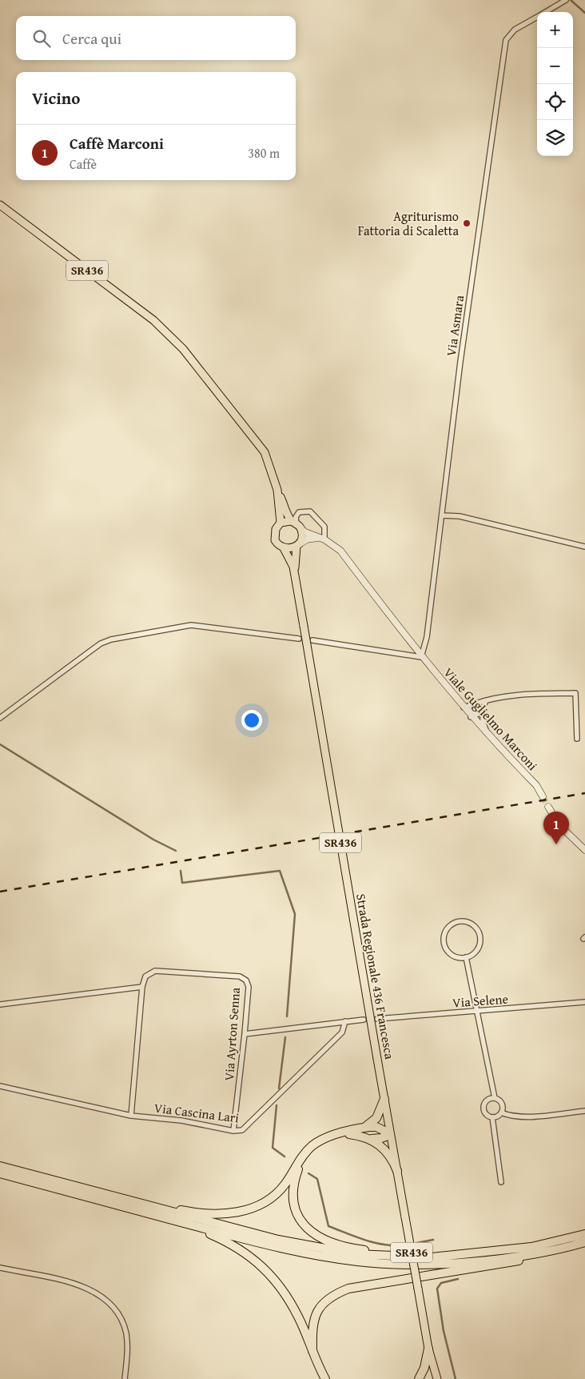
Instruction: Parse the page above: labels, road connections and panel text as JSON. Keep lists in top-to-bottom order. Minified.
{"streets":{"main road":["SR436","Strada Regionale 436 Francesca"],"street":["Via Asmara","Viale Guglielmo Marconi","Via Selene","Via Ayrton Senna","Via Cascina Lari"]},"crossings":[["Via Asmara","Viale Guglielmo Marconi"],["Viale Guglielmo Marconi","Strada Regionale 436 Francesca"],["Via Ayrton Senna","Via Cascina Lari"]],"places":["Agriturismo Fattoria di Scaletta"],"page":{"map_buttons":["+","−"],"search":"Cerca qui","heading":"Vicino","list":[{"mark":"1","name":"Caffè Marconi","note":"Caffè","value":"380 m"}],"pins":"1"}}
